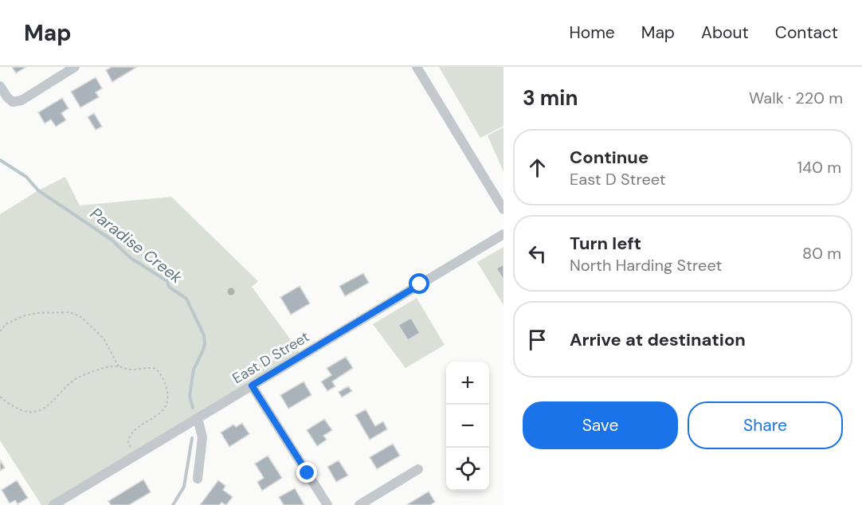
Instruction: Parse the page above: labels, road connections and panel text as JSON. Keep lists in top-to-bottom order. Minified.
{"streets":{"street":["East D Street"]},"water":["Paradise Creek"],"page":{"header":"Map","nav":["Home","Map","About","Contact"],"heading":["3 min","Walk · 220 m"],"list":[["Continue","East D Street","140 m"],["Turn left","North Harding Street","80 m"],"Arrive at destination"],"map_buttons":["+","−"],"buttons":["Save","Share"]}}
